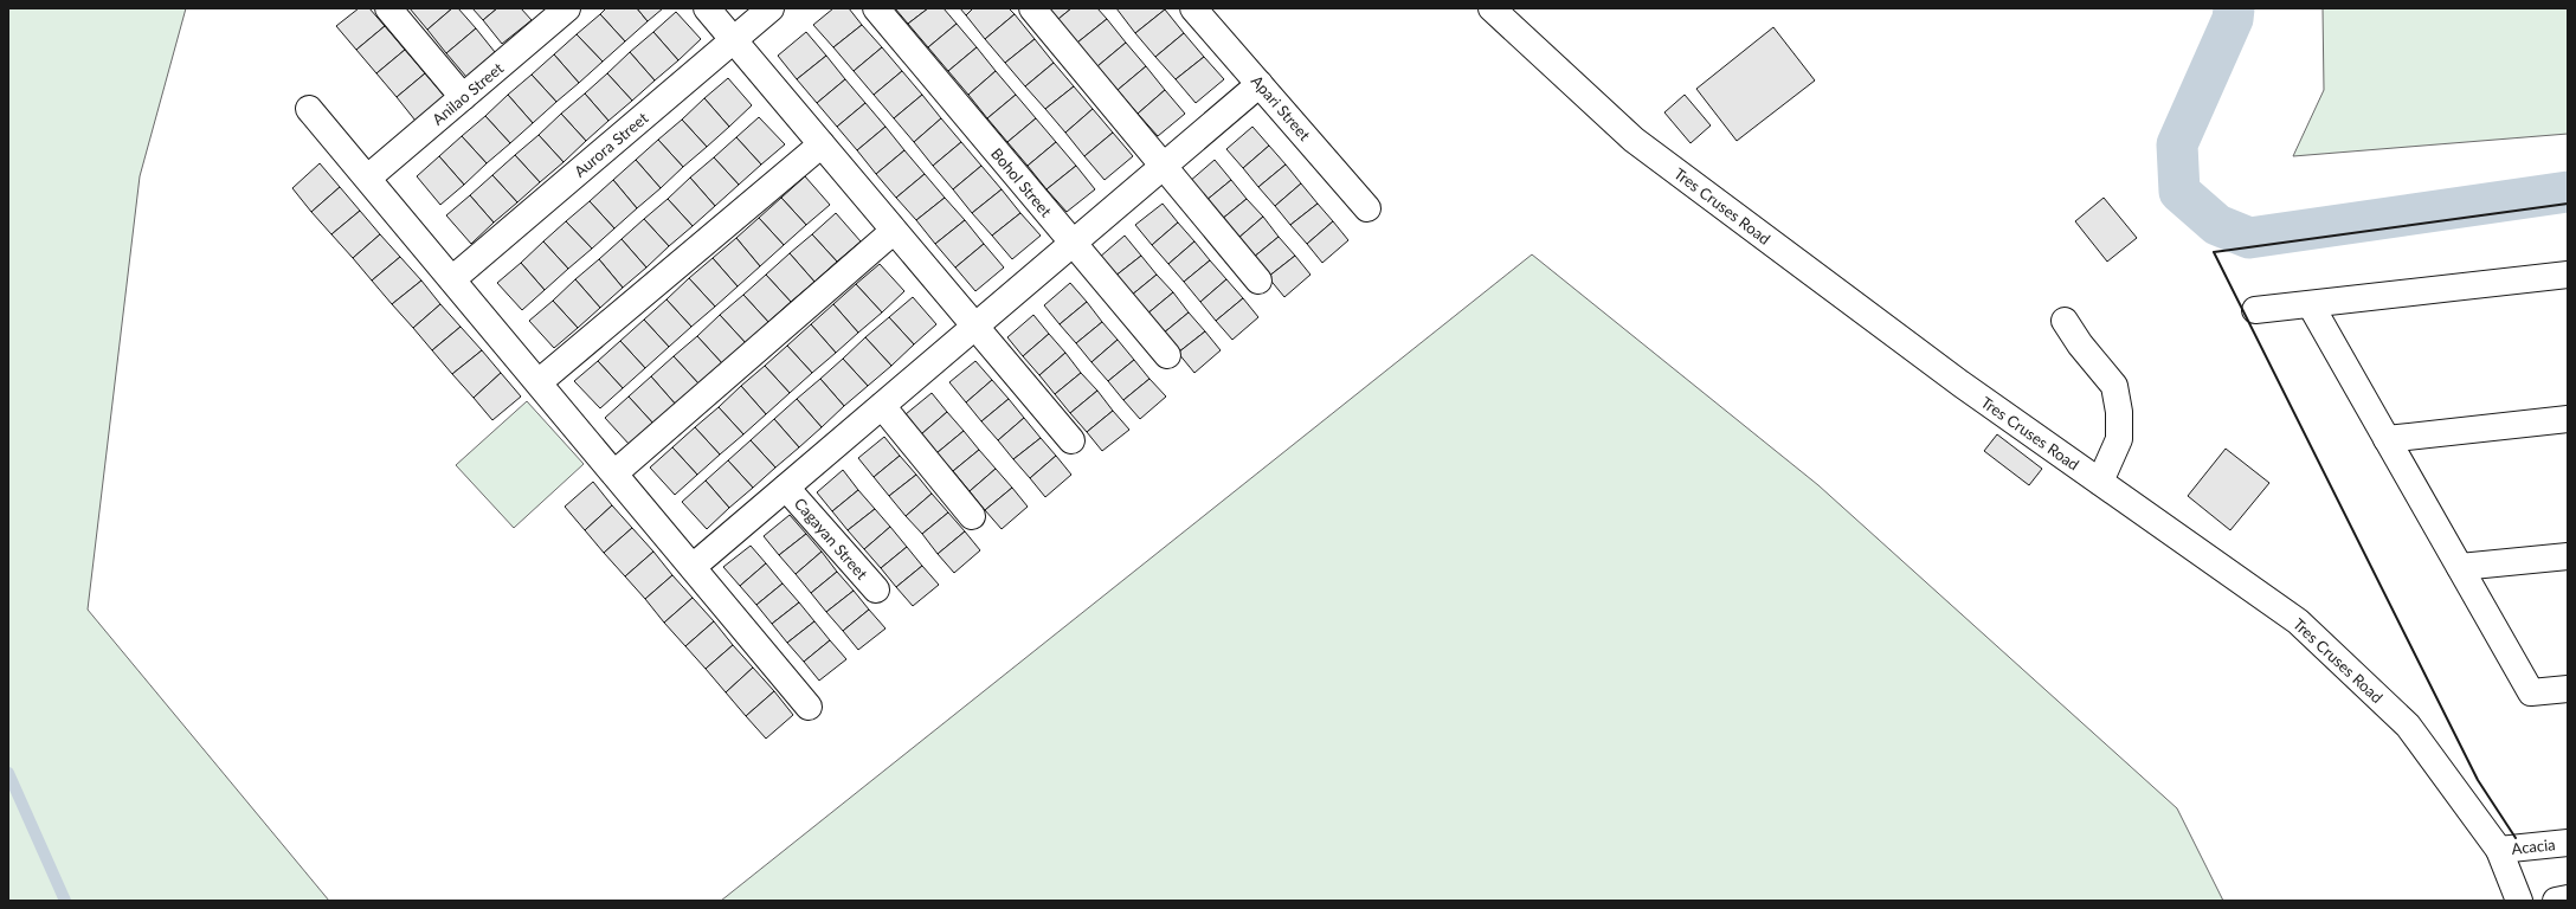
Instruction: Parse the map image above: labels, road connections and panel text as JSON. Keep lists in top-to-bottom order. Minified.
{"streets":{"street":["Anilao Street","Apari Street","Aurora Street","Bohol Street","Tres Cruses Road","Cagayan Street","Acacia"]},"crossings":[["Tres Cruses Road","Acacia"]]}
